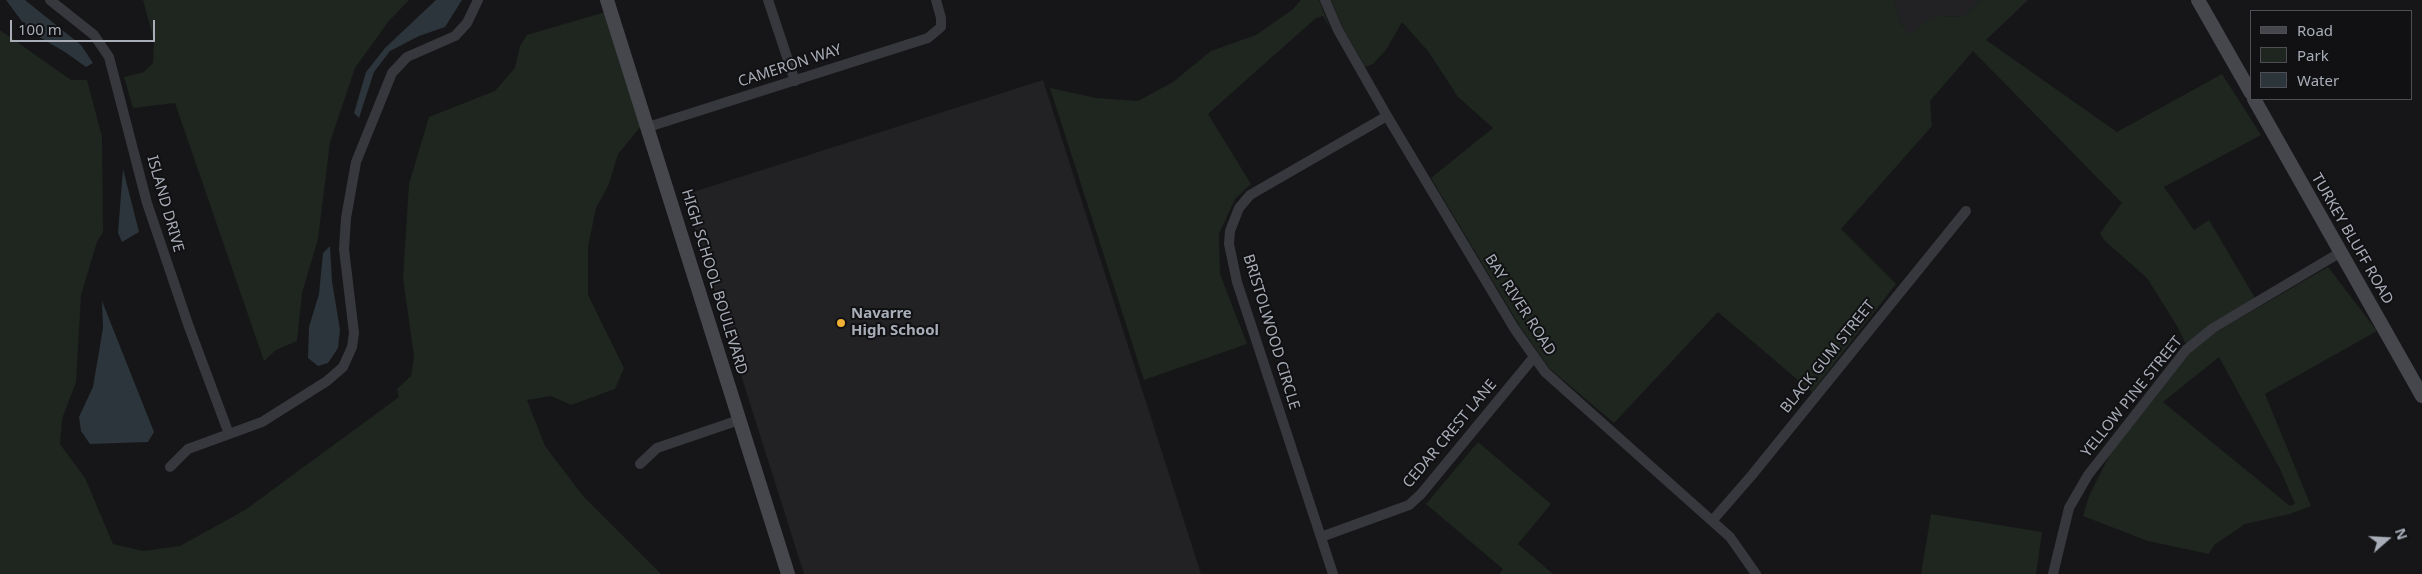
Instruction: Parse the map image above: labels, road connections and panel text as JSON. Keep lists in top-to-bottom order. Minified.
{"streets":{"street":["CAMERON WAY","ISLAND DRIVE","TURKEY BLUFF ROAD","HIGH SCHOOL BOULEVARD","BAY RIVER ROAD","BRISTOLWOOD CIRCLE","BLACK GUM STREET","YELLOW PINE STREET","CEDAR CREST LANE"]},"crossings":[["CAMERON WAY","HIGH SCHOOL BOULEVARD"],["TURKEY BLUFF ROAD","YELLOW PINE STREET"],["BAY RIVER ROAD","BRISTOLWOOD CIRCLE"],["BAY RIVER ROAD","BLACK GUM STREET"],["BAY RIVER ROAD","CEDAR CREST LANE"],["BRISTOLWOOD CIRCLE","CEDAR CREST LANE"]],"places":["Navarre High School"],"legend":["Road","Park","Water"],"scale_bar":"100 m","north":"right"}
